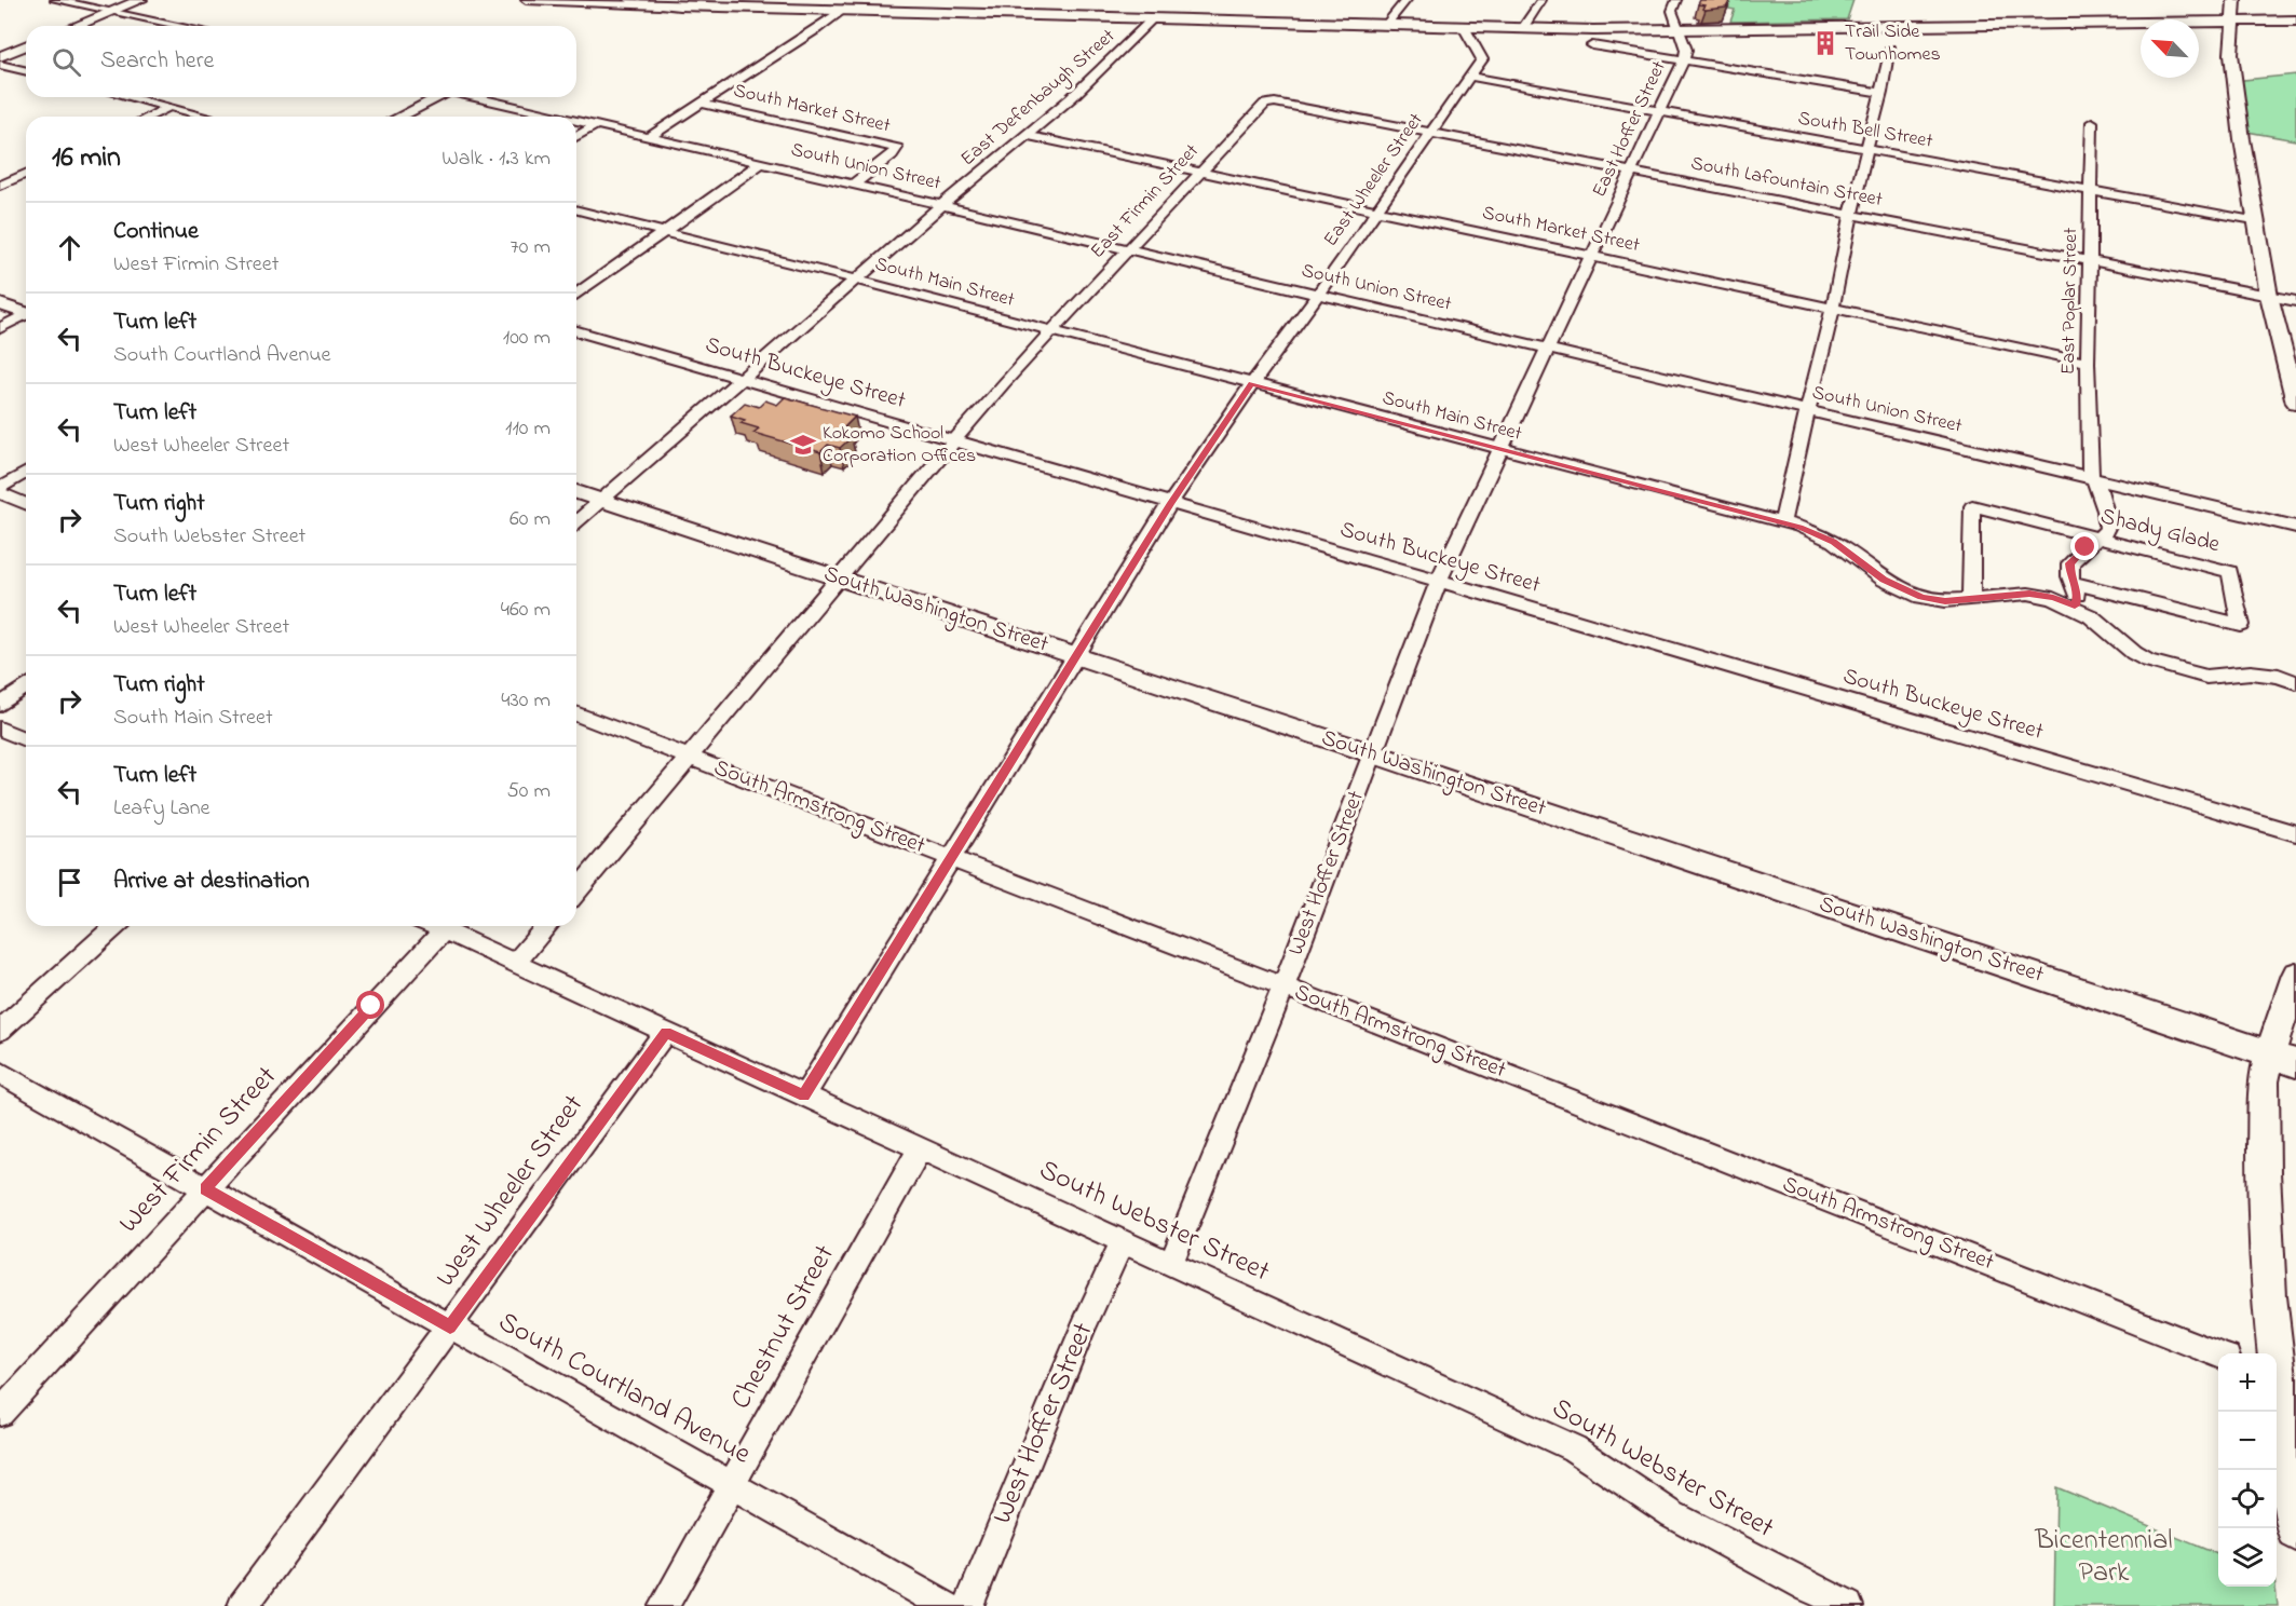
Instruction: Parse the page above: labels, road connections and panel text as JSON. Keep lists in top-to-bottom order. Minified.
{"streets":{"main road":["South Washington Street"],"street":["East Defenbaugh Street","South Market Street","East Hoffer Street","South Bell Street","South Union Street","East Wheeler Street","South Lafountain Street","East Firmin Street","South Main Street","East Poplar Street","South Buckeye Street","Shady Glade","South Armstrong Street","West Hoffer Street","West Firmin Street","West Wheeler Street","South Webster Street","Chestnut Street","South Courtland Avenue"]},"crossings":[["East Defenbaugh Street","South Market Street"],["East Defenbaugh Street","South Union Street"],["East Defenbaugh Street","South Main Street"],["East Defenbaugh Street","South Buckeye Street"],["East Defenbaugh Street","South Washington Street"],["South Market Street","East Hoffer Street"],["South Market Street","South Union Street"],["South Market Street","East Wheeler Street"],["South Market Street","East Firmin Street"],["South Market Street","East Poplar Street"],["East Hoffer Street","South Bell Street"],["East Hoffer Street","South Union Street"],["East Hoffer Street","South Lafountain Street"],["East Hoffer Street","South Main Street"],["East Hoffer Street","West Hoffer Street"],["South Bell Street","East Wheeler Street"],["South Bell Street","East Poplar Street"],["South Union Street","East Wheeler Street"],["South Union Street","East Firmin Street"],["South Union Street","East Poplar Street"],["East Wheeler Street","South Lafountain Street"],["East Wheeler Street","South Main Street"],["South Lafountain Street","East Firmin Street"],["South Lafountain Street","East Poplar Street"],["East Firmin Street","South Main Street"],["South Main Street","Shady Glade"],["South Main Street","West Hoffer Street"],["East Poplar Street","Shady Glade"],["South Buckeye Street","West Hoffer Street"],["South Washington Street","West Hoffer Street"],["South Armstrong Street","West Hoffer Street"],["West Hoffer Street","South Webster Street"],["West Firmin Street","South Webster Street"],["West Firmin Street","South Courtland Avenue"],["West Wheeler Street","South Webster Street"],["West Wheeler Street","South Courtland Avenue"],["South Webster Street","Chestnut Street"],["Chestnut Street","South Courtland Avenue"]],"parks":["Bicentennial Park"],"places":{"building":["Trail Side Townhomes"],"school or university":["Kokomo School Corporation Offices"]},"north":"top left","page":{"search":"Search here","heading":["16 min","Walk · 1.3 km"],"list":[["Continue","West Firmin Street","70 m"],["Turn left","South Courtland Avenue","100 m"],["Turn left","West Wheeler Street","110 m"],["Turn right","South Webster Street","60 m"],["Turn left","West Wheeler Street","460 m"],["Turn right","South Main Street","430 m"],["Turn left","Leafy Lane","50 m"],"Arrive at destination"],"map_buttons":["+","−"]}}
